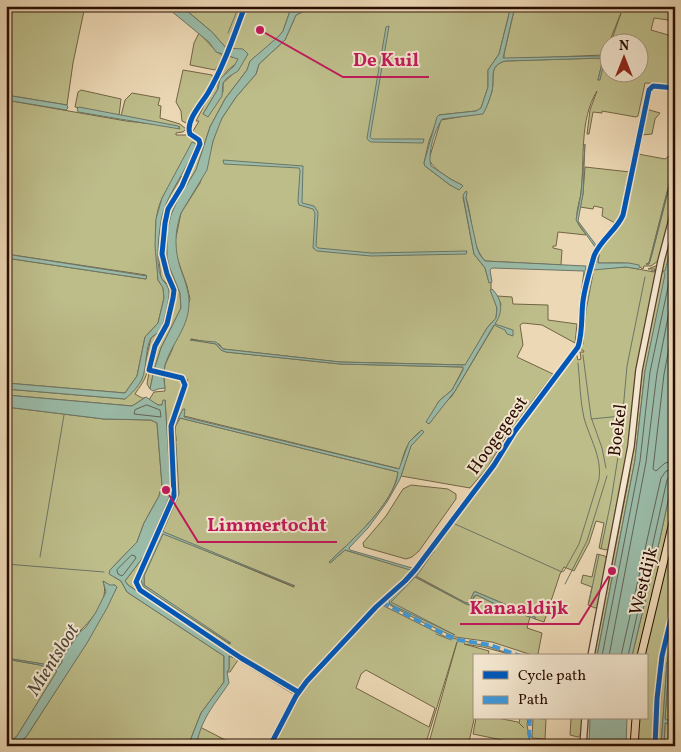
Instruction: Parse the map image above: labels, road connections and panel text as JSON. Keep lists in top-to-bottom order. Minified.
{"streets":{"main road":["Westdijk"],"street":["Boekel","Hoogegeest"]},"water":["Mientsloot"],"places":["De Kuil","Limmertocht","Kanaaldijk"],"legend":["Cycle path","Path"],"north":"top"}
